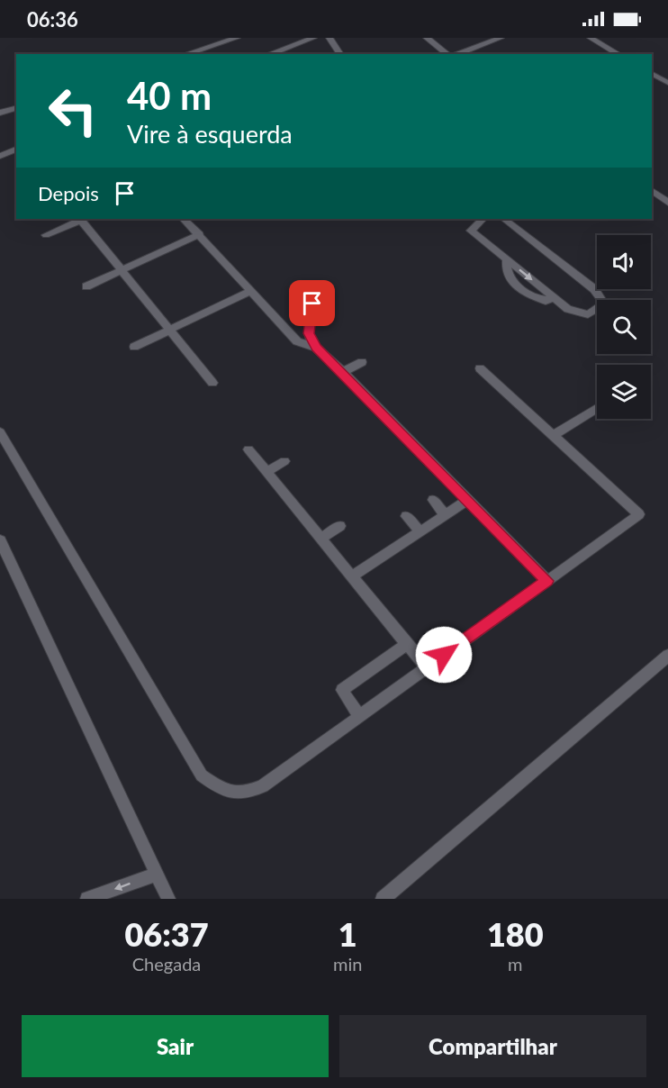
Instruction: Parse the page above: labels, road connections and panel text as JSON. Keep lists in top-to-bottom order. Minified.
{"page":{"status":"06:36","turn":["40 m","Vire à esquerda"],"then":"Depois","eta":["06:37","Chegada","1","min","180","m"],"buttons":["Sair","Compartilhar"]}}
